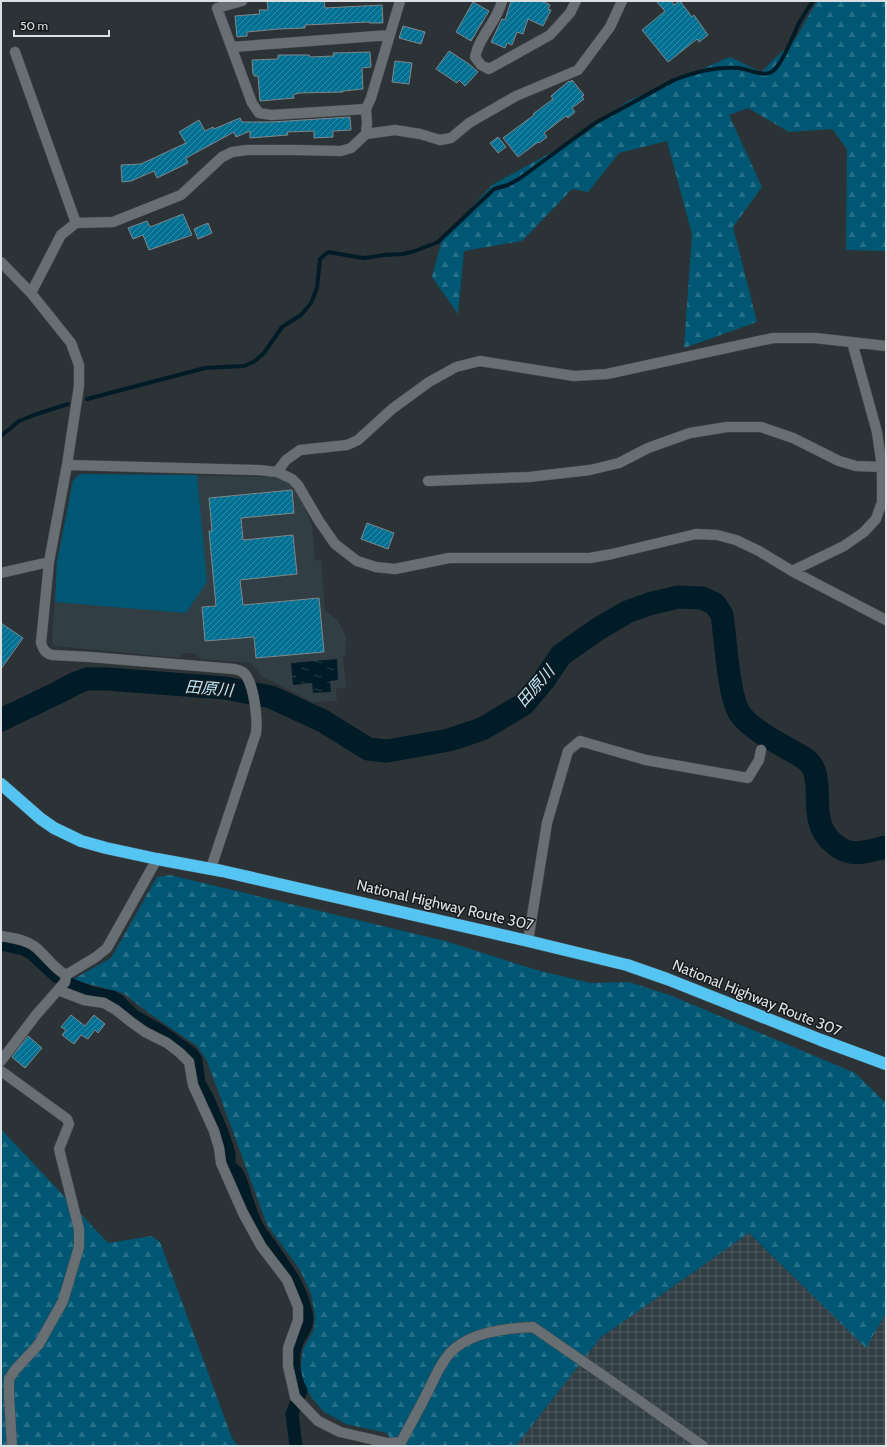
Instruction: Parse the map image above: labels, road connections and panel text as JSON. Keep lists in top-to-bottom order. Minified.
{"streets":{"highway":["National Highway Route 307"]},"water":["田原川"],"scale_bar":"50 m"}
